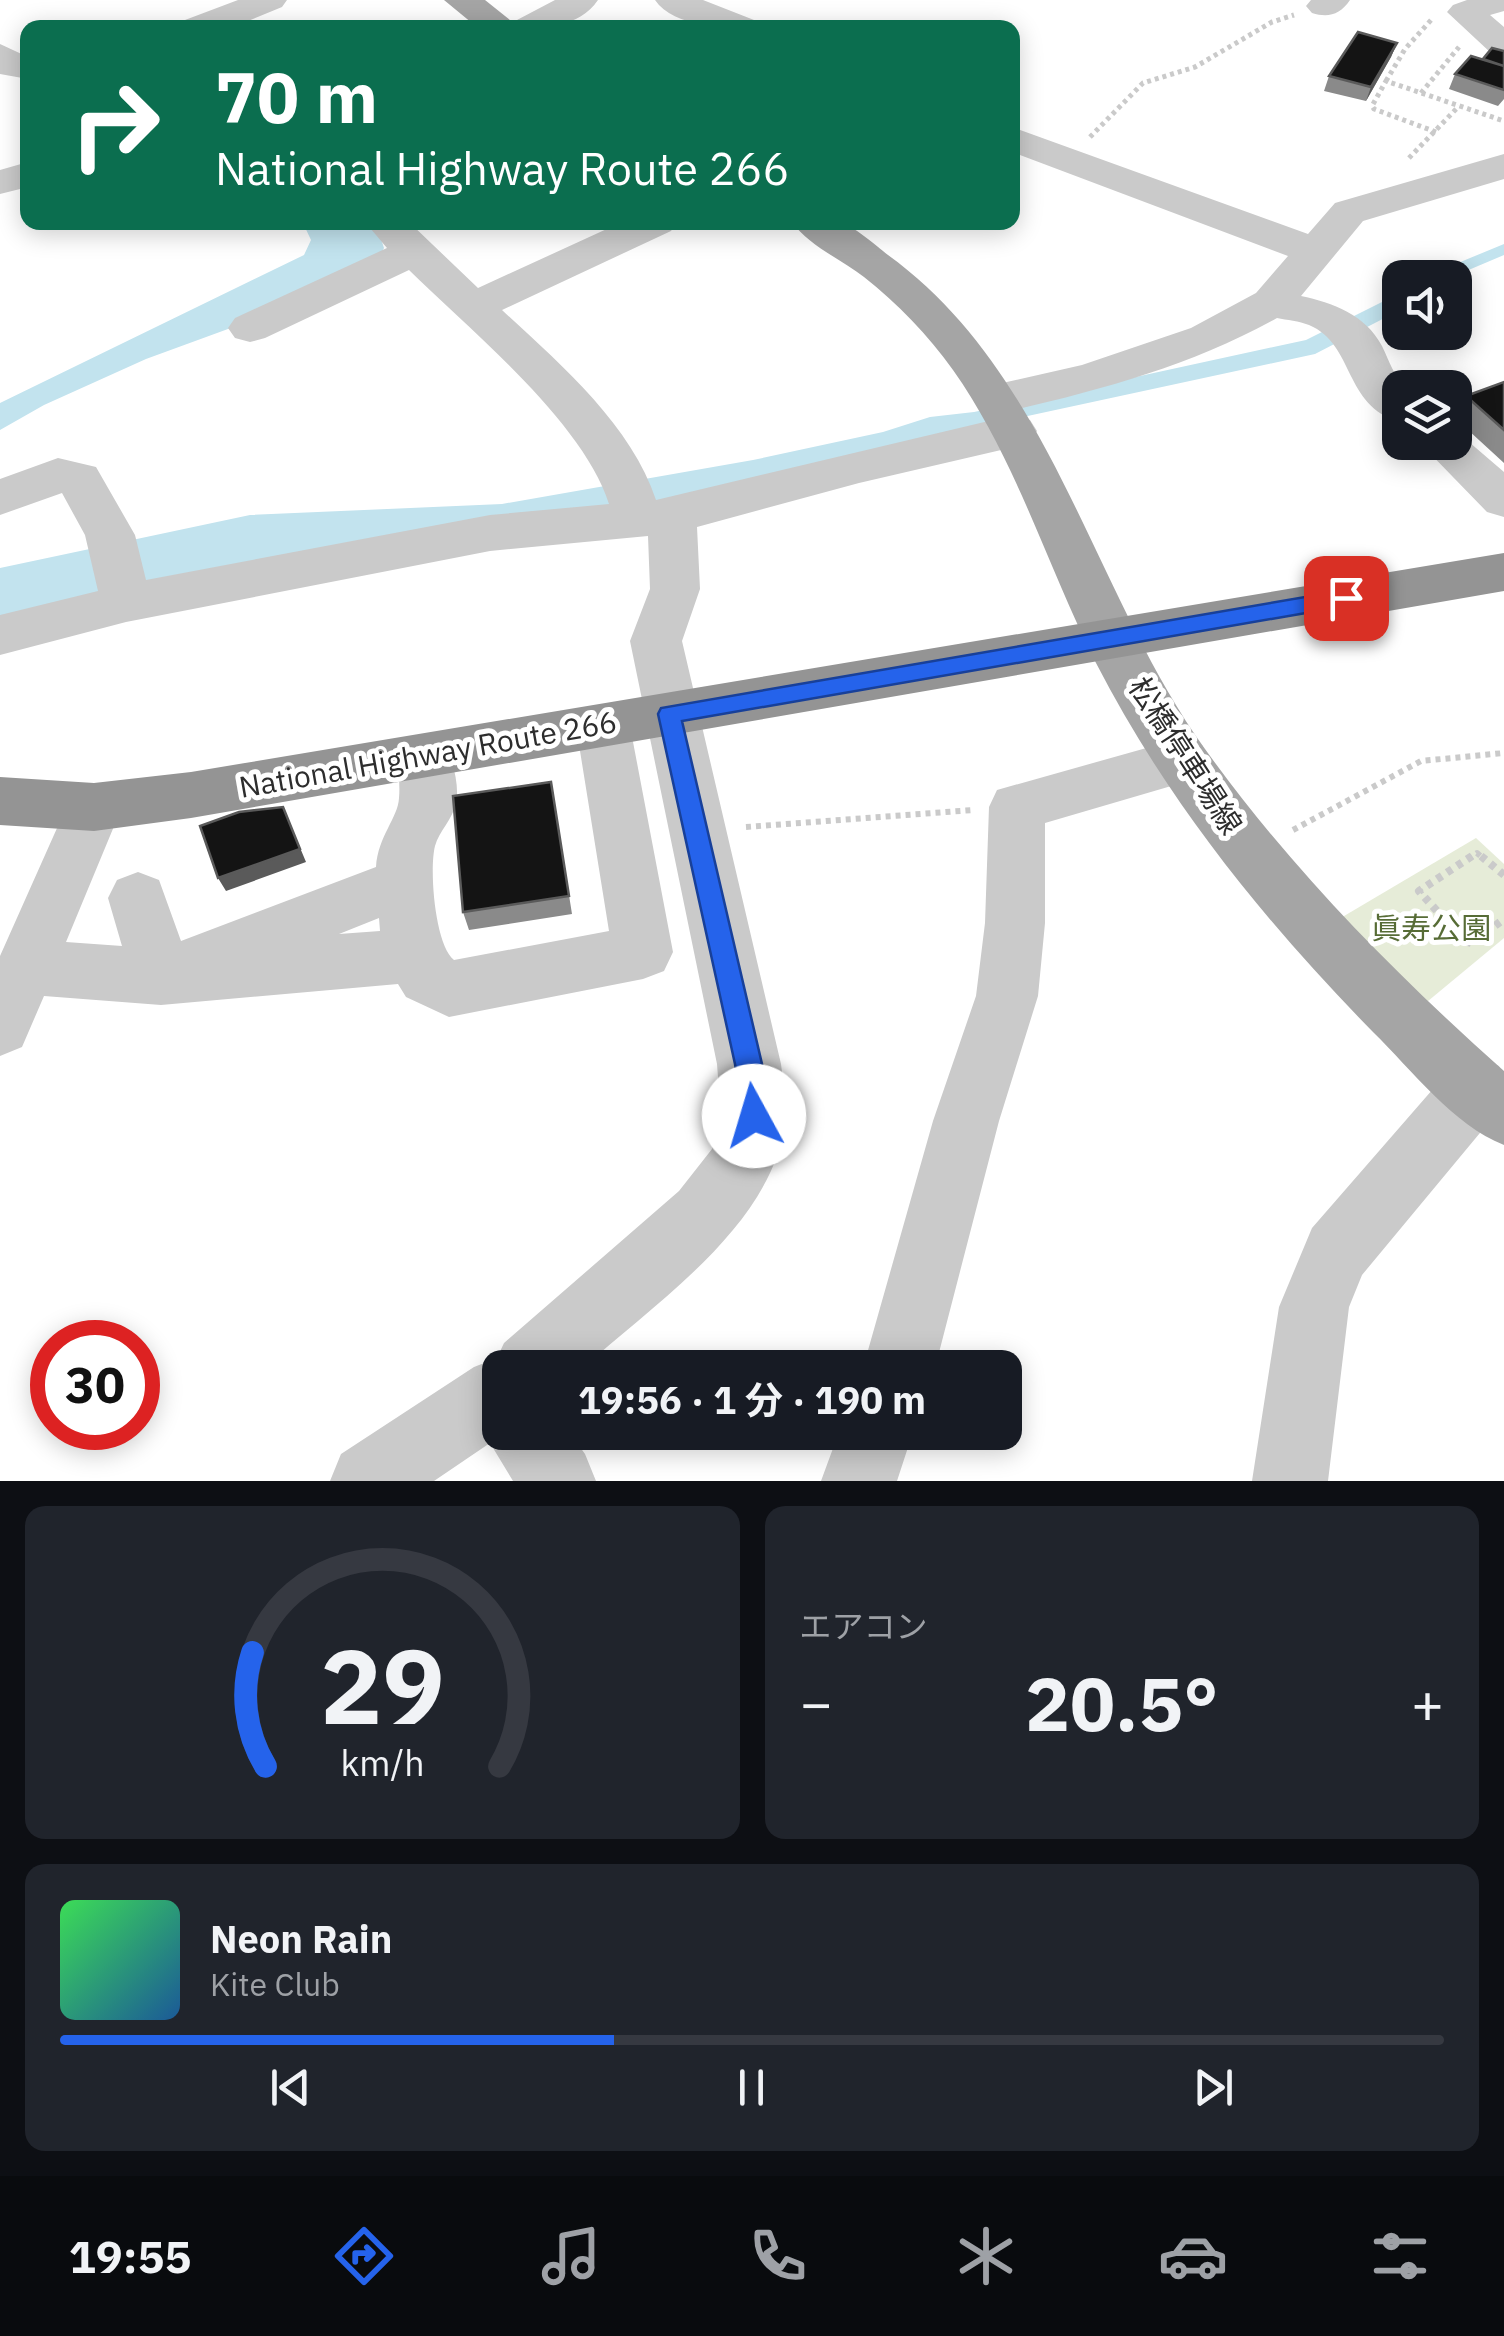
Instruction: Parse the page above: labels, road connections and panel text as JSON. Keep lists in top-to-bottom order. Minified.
{"streets":{"highway":["National Highway Route 266"],"main road":["松橋停車場線"]},"crossings":[["National Highway Route 266","松橋停車場線"]],"parks":["眞寿公園"],"page":{"turn":["70 m","National Highway Route 266"],"limit":"30","trip":"19:56 · 1 分 · 190 m","tile":"エアコン","heat":["−","20.5°","+"],"song":["Neon Rain","Kite Club"],"tabs":"19:55","gauge":["29","km/h"]}}
